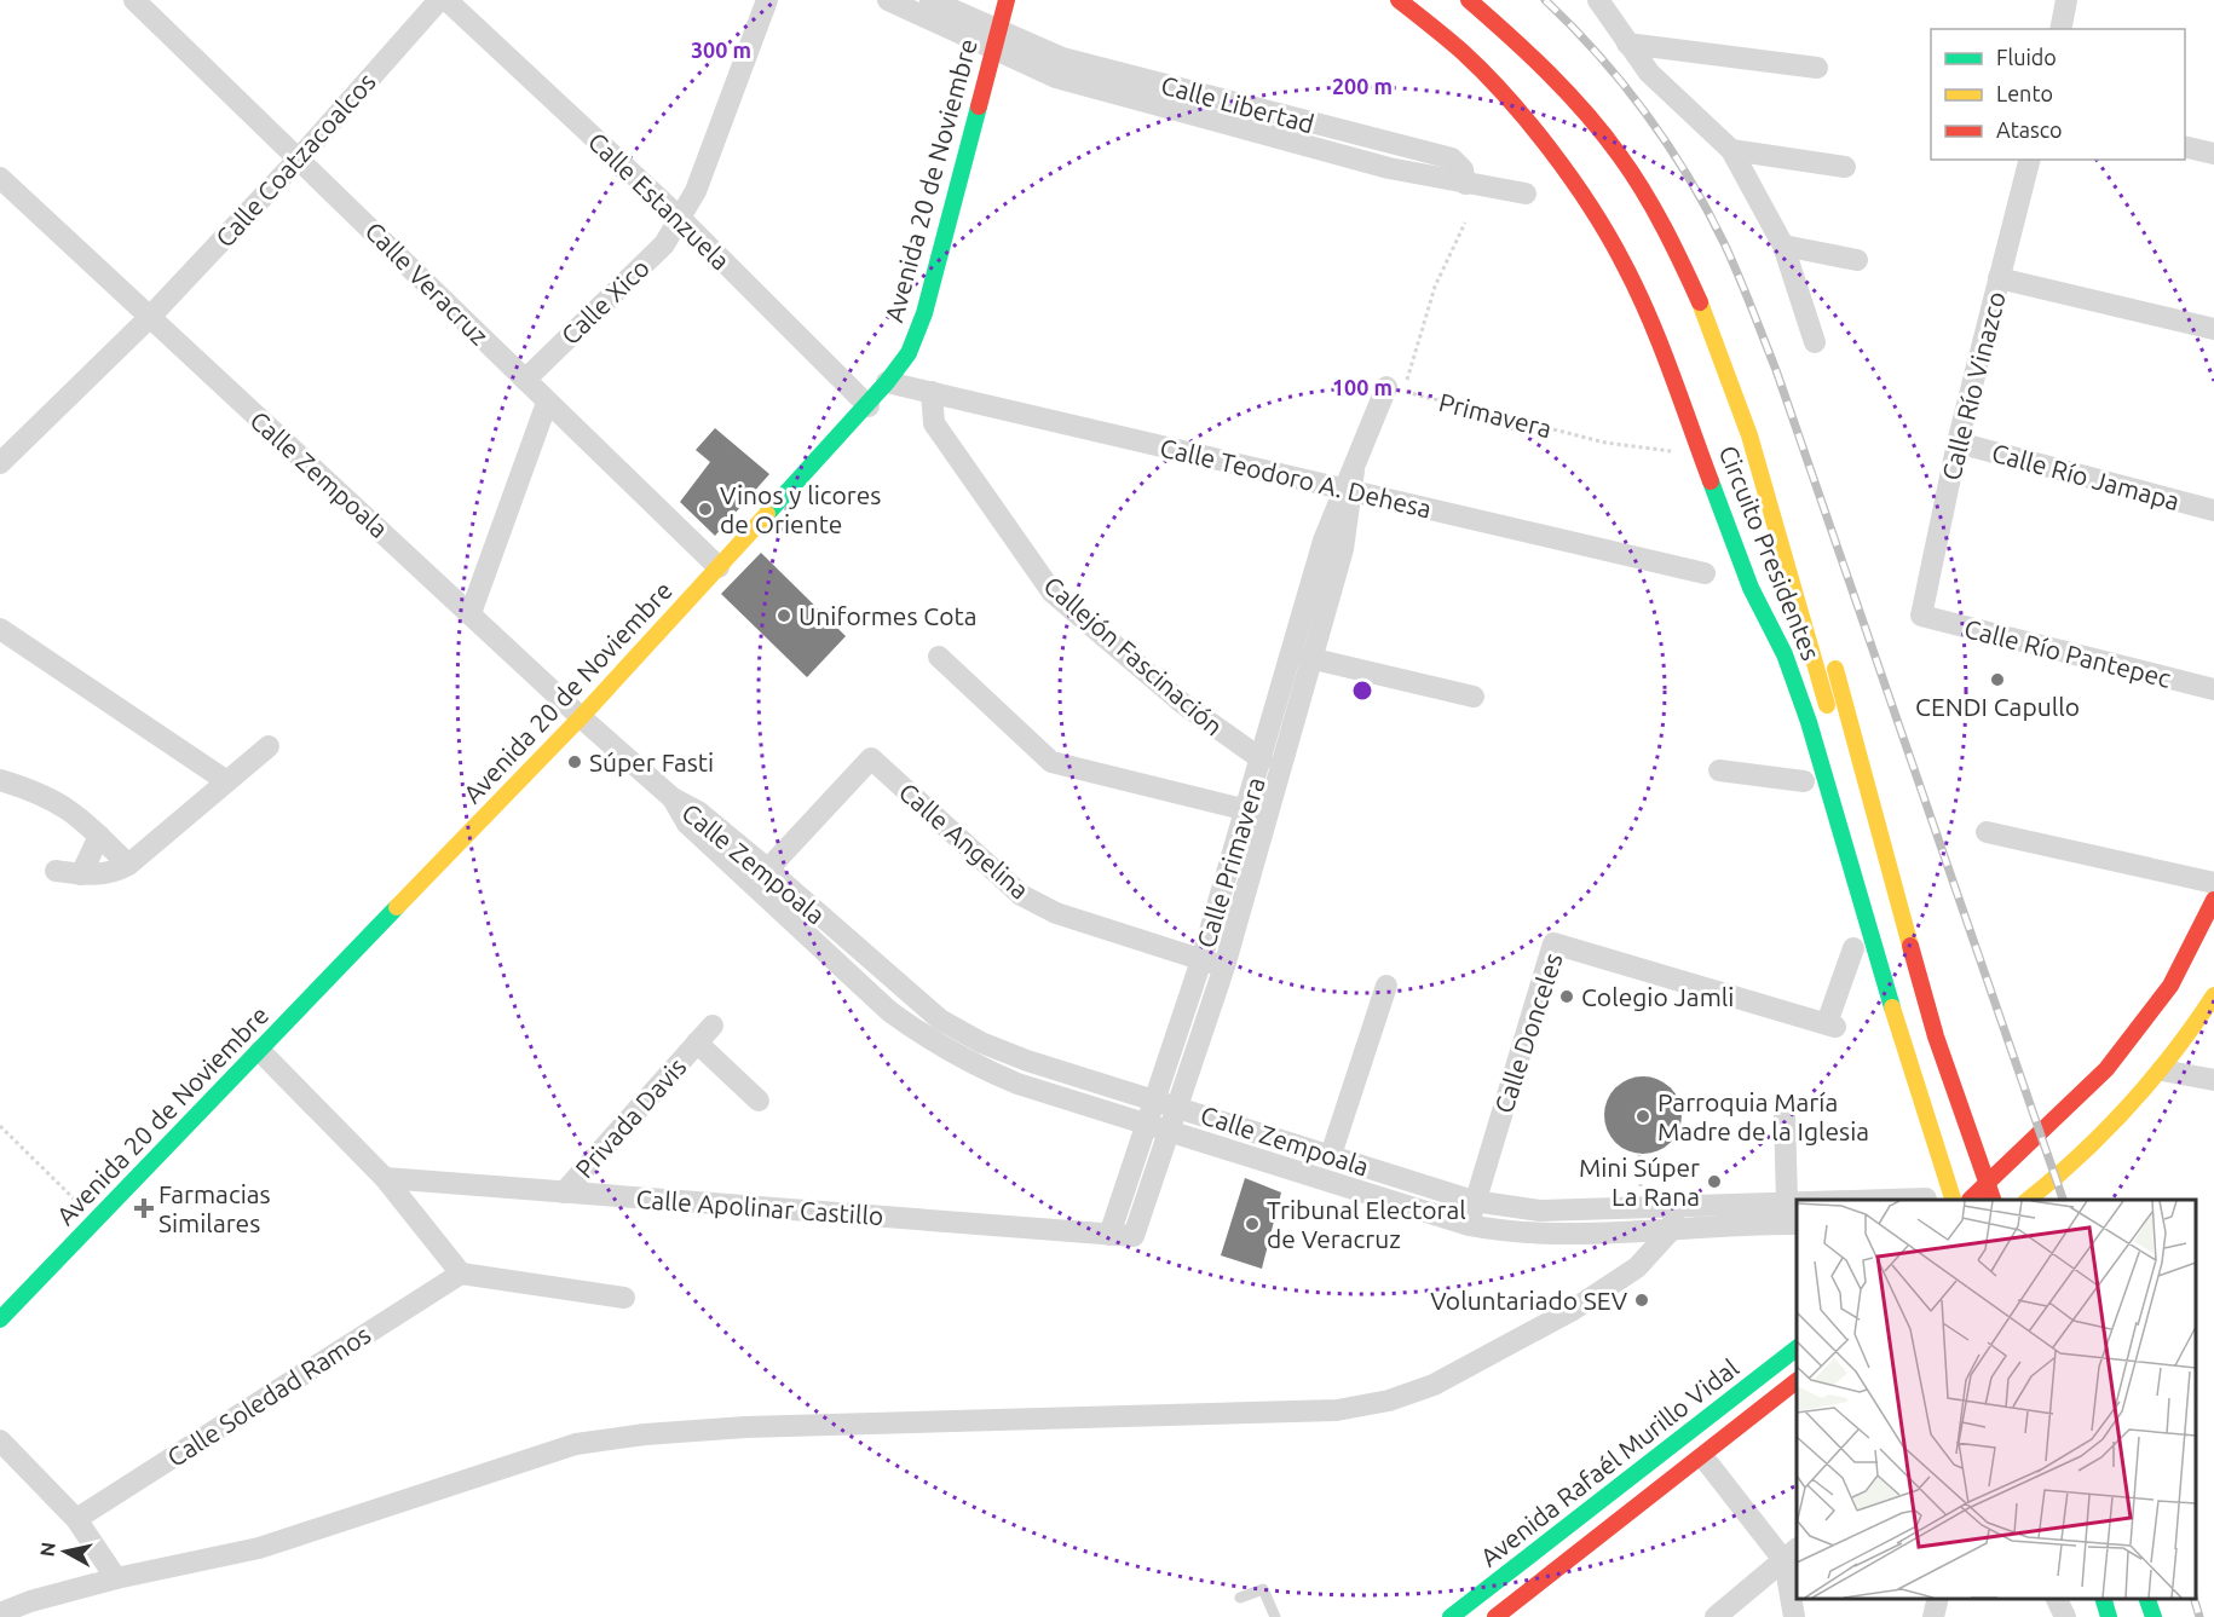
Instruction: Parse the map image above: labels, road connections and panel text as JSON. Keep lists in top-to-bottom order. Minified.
{"streets":{"main road":["Avenida 20 de Noviembre","Calle Zempoala","Circuito Presidentes","Avenida Rafaél Murillo Vidal"],"street":["Calle Libertad","Calle Coatzacoalcos","Calle Estanzuela","Calle Veracruz","Calle Xico","Calle Río Vinazco","Calle Río Jamapa","Calle Teodoro A. Dehesa","Calle Río Pantepec","Callejón Fascinación","Calle Angelina","Calle Primavera","Calle Donceles","Privada Davis","Calle Apolinar Castillo","Calle Soledad Ramos"],"path":["Primavera"]},"crossings":[["Calle Libertad","Avenida 20 de Noviembre"],["Calle Coatzacoalcos","Calle Veracruz"],["Calle Coatzacoalcos","Calle Zempoala"],["Avenida 20 de Noviembre","Calle Estanzuela"],["Avenida 20 de Noviembre","Calle Veracruz"],["Avenida 20 de Noviembre","Calle Zempoala"],["Avenida 20 de Noviembre","Calle Teodoro A. Dehesa"],["Calle Estanzuela","Calle Xico"],["Calle Veracruz","Calle Xico"],["Calle Río Vinazco","Calle Río Jamapa"],["Calle Río Vinazco","Calle Río Pantepec"],["Primavera","Circuito Presidentes"],["Calle Zempoala","Calle Angelina"],["Calle Zempoala","Calle Primavera"],["Calle Zempoala","Calle Donceles"],["Calle Teodoro A. Dehesa","Callejón Fascinación"],["Calle Teodoro A. Dehesa","Calle Primavera"],["Callejón Fascinación","Calle Primavera"],["Calle Angelina","Calle Primavera"],["Calle Primavera","Calle Apolinar Castillo"],["Privada Davis","Calle Apolinar Castillo"]],"places":{"other":["Vinos y licores de Oriente","Uniformes Cota","CENDI Capullo","Súper Fasti","Colegio Jamli","Parroquia María Madre de la Iglesia","Mini Súper La Rana","Tribunal Electoral de Veracruz","Voluntariado SEV"],"health":["Farmacias Similares"]},"legend":["Fluido","Lento","Atasco"],"north":"left","rings":["300 m","200 m","100 m"]}
